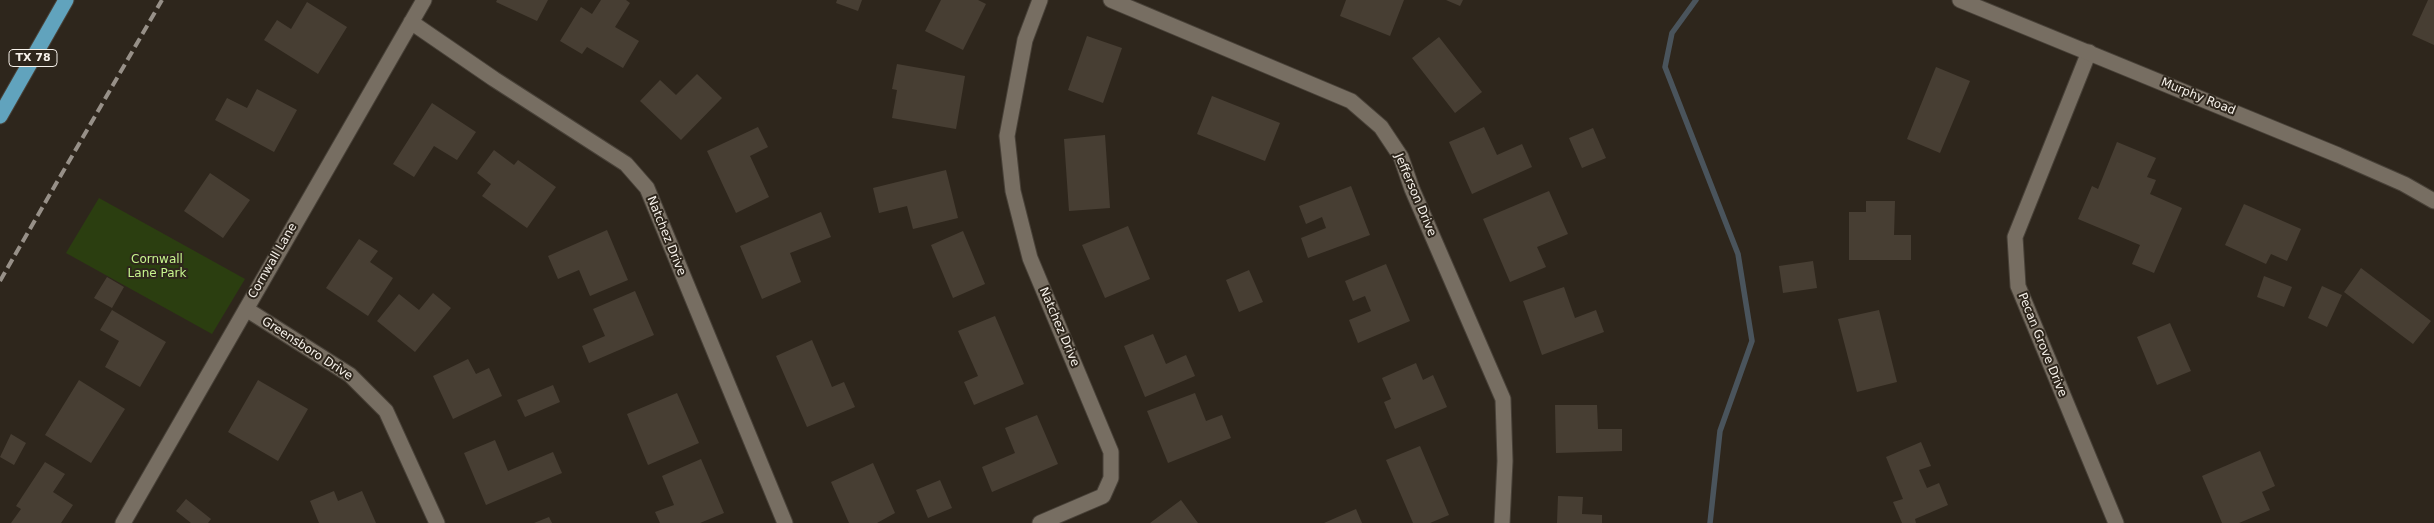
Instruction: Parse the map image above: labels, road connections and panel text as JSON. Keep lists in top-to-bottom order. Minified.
{"streets":{"main road":["TX 78"],"street":["Murphy Road","Jefferson Drive","Natchez Drive","Cornwall Lane","Pecan Grove Drive","Greensboro Drive"]},"crossings":[["Murphy Road","Pecan Grove Drive"],["Natchez Drive","Cornwall Lane"],["Cornwall Lane","Greensboro Drive"]],"parks":["Cornwall Lane Park"]}
